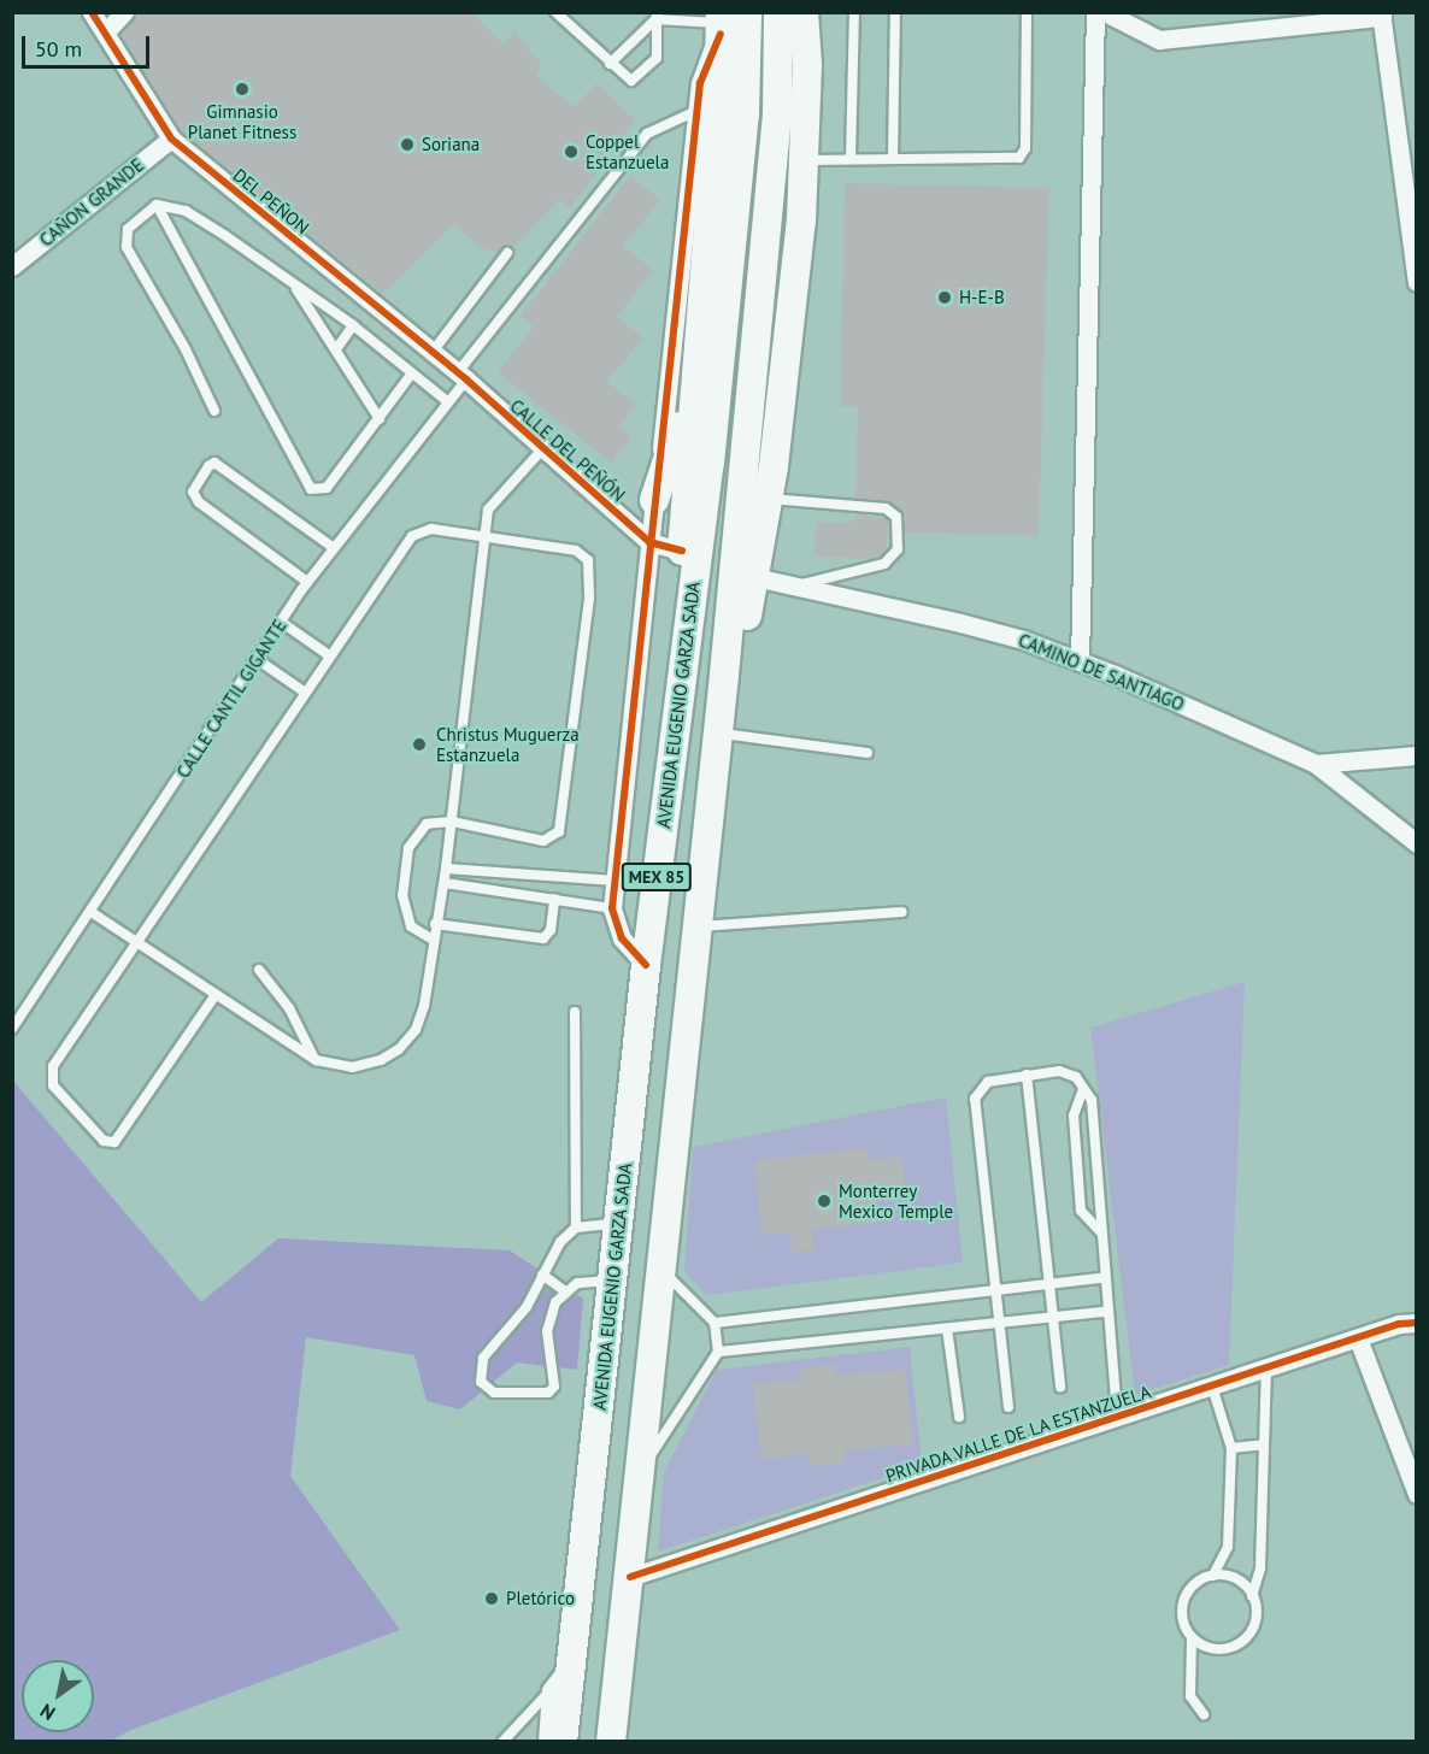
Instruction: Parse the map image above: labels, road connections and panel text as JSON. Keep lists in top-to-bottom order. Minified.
{"streets":{"highway":["AVENIDA EUGENIO GARZA SADA","MEX 85"],"street":["DEL PEÑON","CAÑON GRANDE","CALLE DEL PEÑÓN","CAMINO DE SANTIAGO","PRIVADA VALLE DE LA ESTANZUELA"],"lane":["CALLE CANTIL GIGANTE"]},"crossings":[["DEL PEÑON","CAÑON GRANDE"],["DEL PEÑON","CALLE DEL PEÑÓN"],["DEL PEÑON","CALLE CANTIL GIGANTE"],["CALLE DEL PEÑÓN","CALLE CANTIL GIGANTE"],["MEX 85","PRIVADA VALLE DE LA ESTANZUELA"]],"places":["Gimnasio Planet Fitness","Soriana","Coppel Estanzuela","H-E-B","Christus Muguerza Estanzuela","Monterrey Mexico Temple","Pletórico"],"scale_bar":"50 m","north":"bottom left"}
